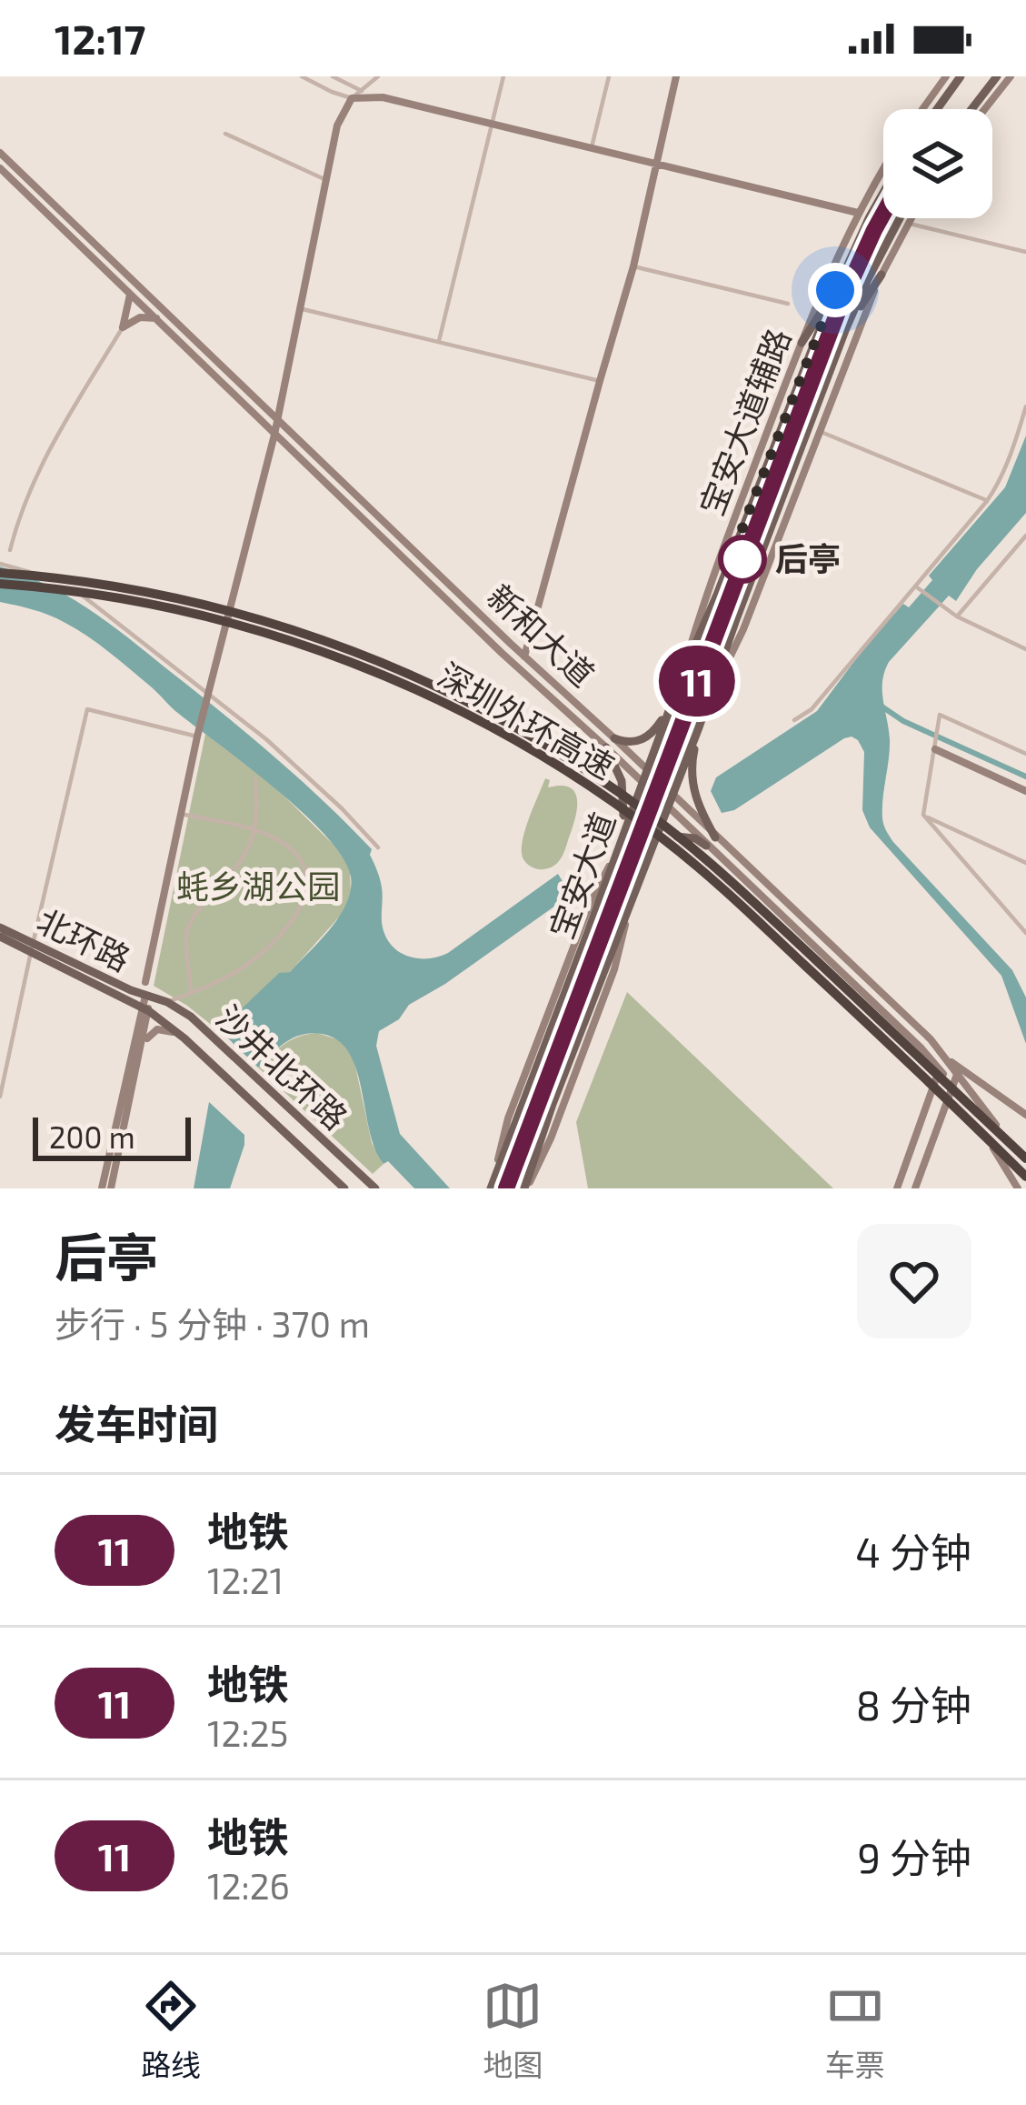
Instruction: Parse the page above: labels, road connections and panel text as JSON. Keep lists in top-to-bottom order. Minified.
{"streets":{"highway":["深圳外环高速"],"main road":["宝安大道辅路","新和大道","宝安大道","北环路","沙井北环路"]},"crossings":[["宝安大道辅路","宝安大道"],["新和大道","深圳外环高速"],["新和大道","宝安大道"],["北环路","沙井北环路"]],"parks":["蚝乡湖公园"],"places":["后亭"],"lines":["metro line 11"],"scale_bar":"200 m","page":{"status":"12:17","on_map":"11","scale":"200 m","heading":[["后亭","步行 · 5 分钟 · 370 m"],"发车时间"],"list":[{"mark":"11","name":"地铁","note":"12:21","value":"4 分钟"},{"mark":"11","name":"地铁","note":"12:25","value":"8 分钟"},{"mark":"11","name":"地铁","note":"12:26","value":"9 分钟"}],"tabs":["路线","地图","车票"]}}
